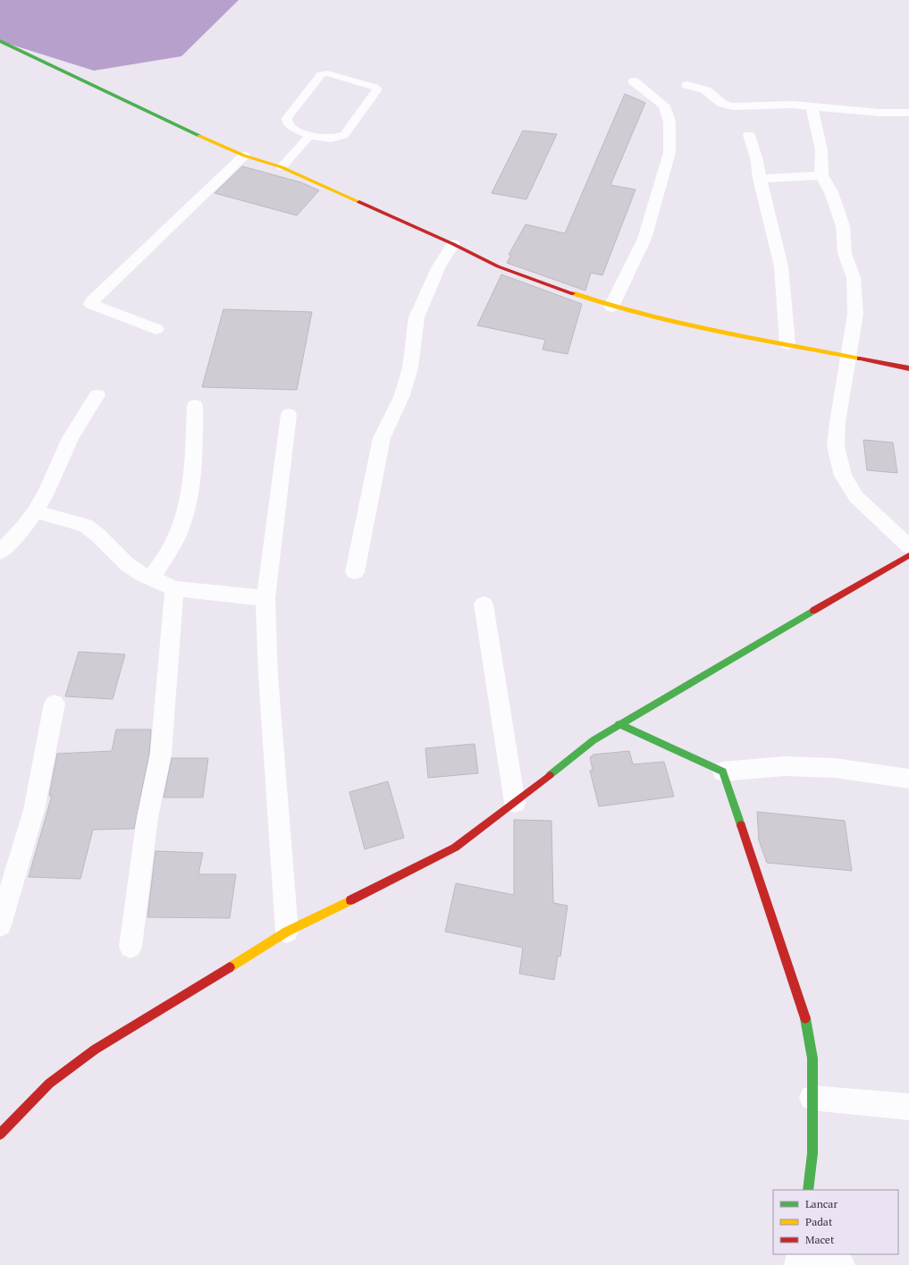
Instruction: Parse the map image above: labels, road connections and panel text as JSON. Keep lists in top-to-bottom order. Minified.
{"legend":["Lancar","Padat","Macet"]}
